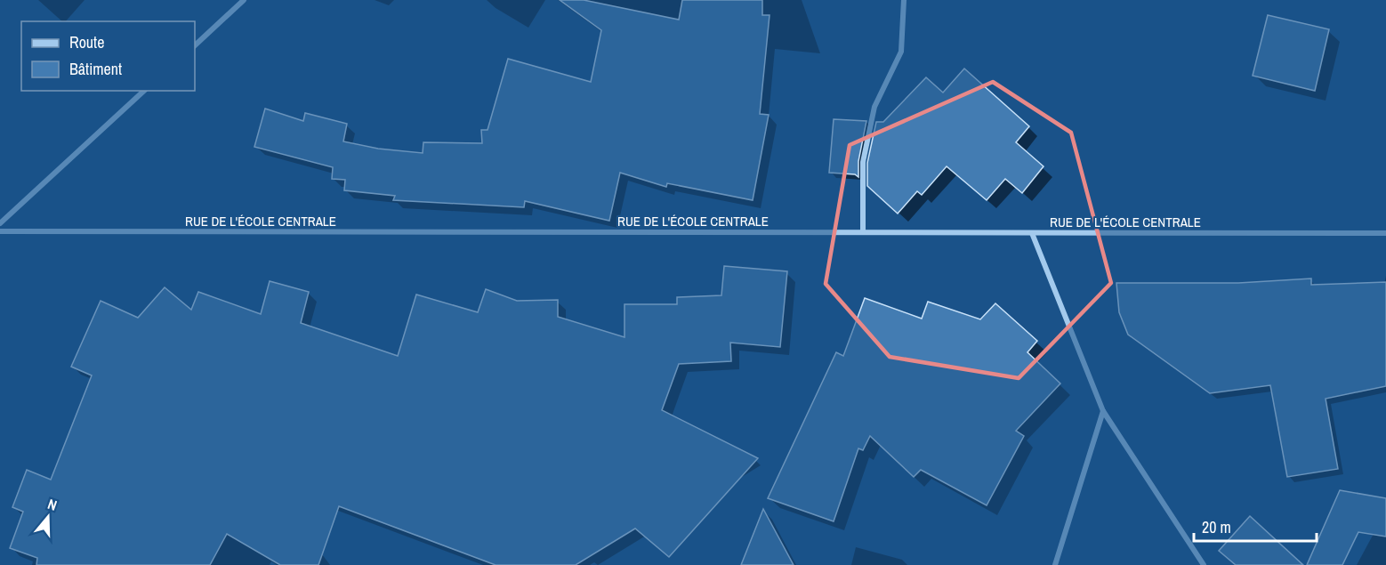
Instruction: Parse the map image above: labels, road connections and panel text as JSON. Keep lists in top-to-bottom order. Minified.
{"streets":{"street":["RUE DE L'ÉCOLE CENTRALE"]},"legend":["Route","Bâtiment"],"scale_bar":"20 m","north":"top"}
